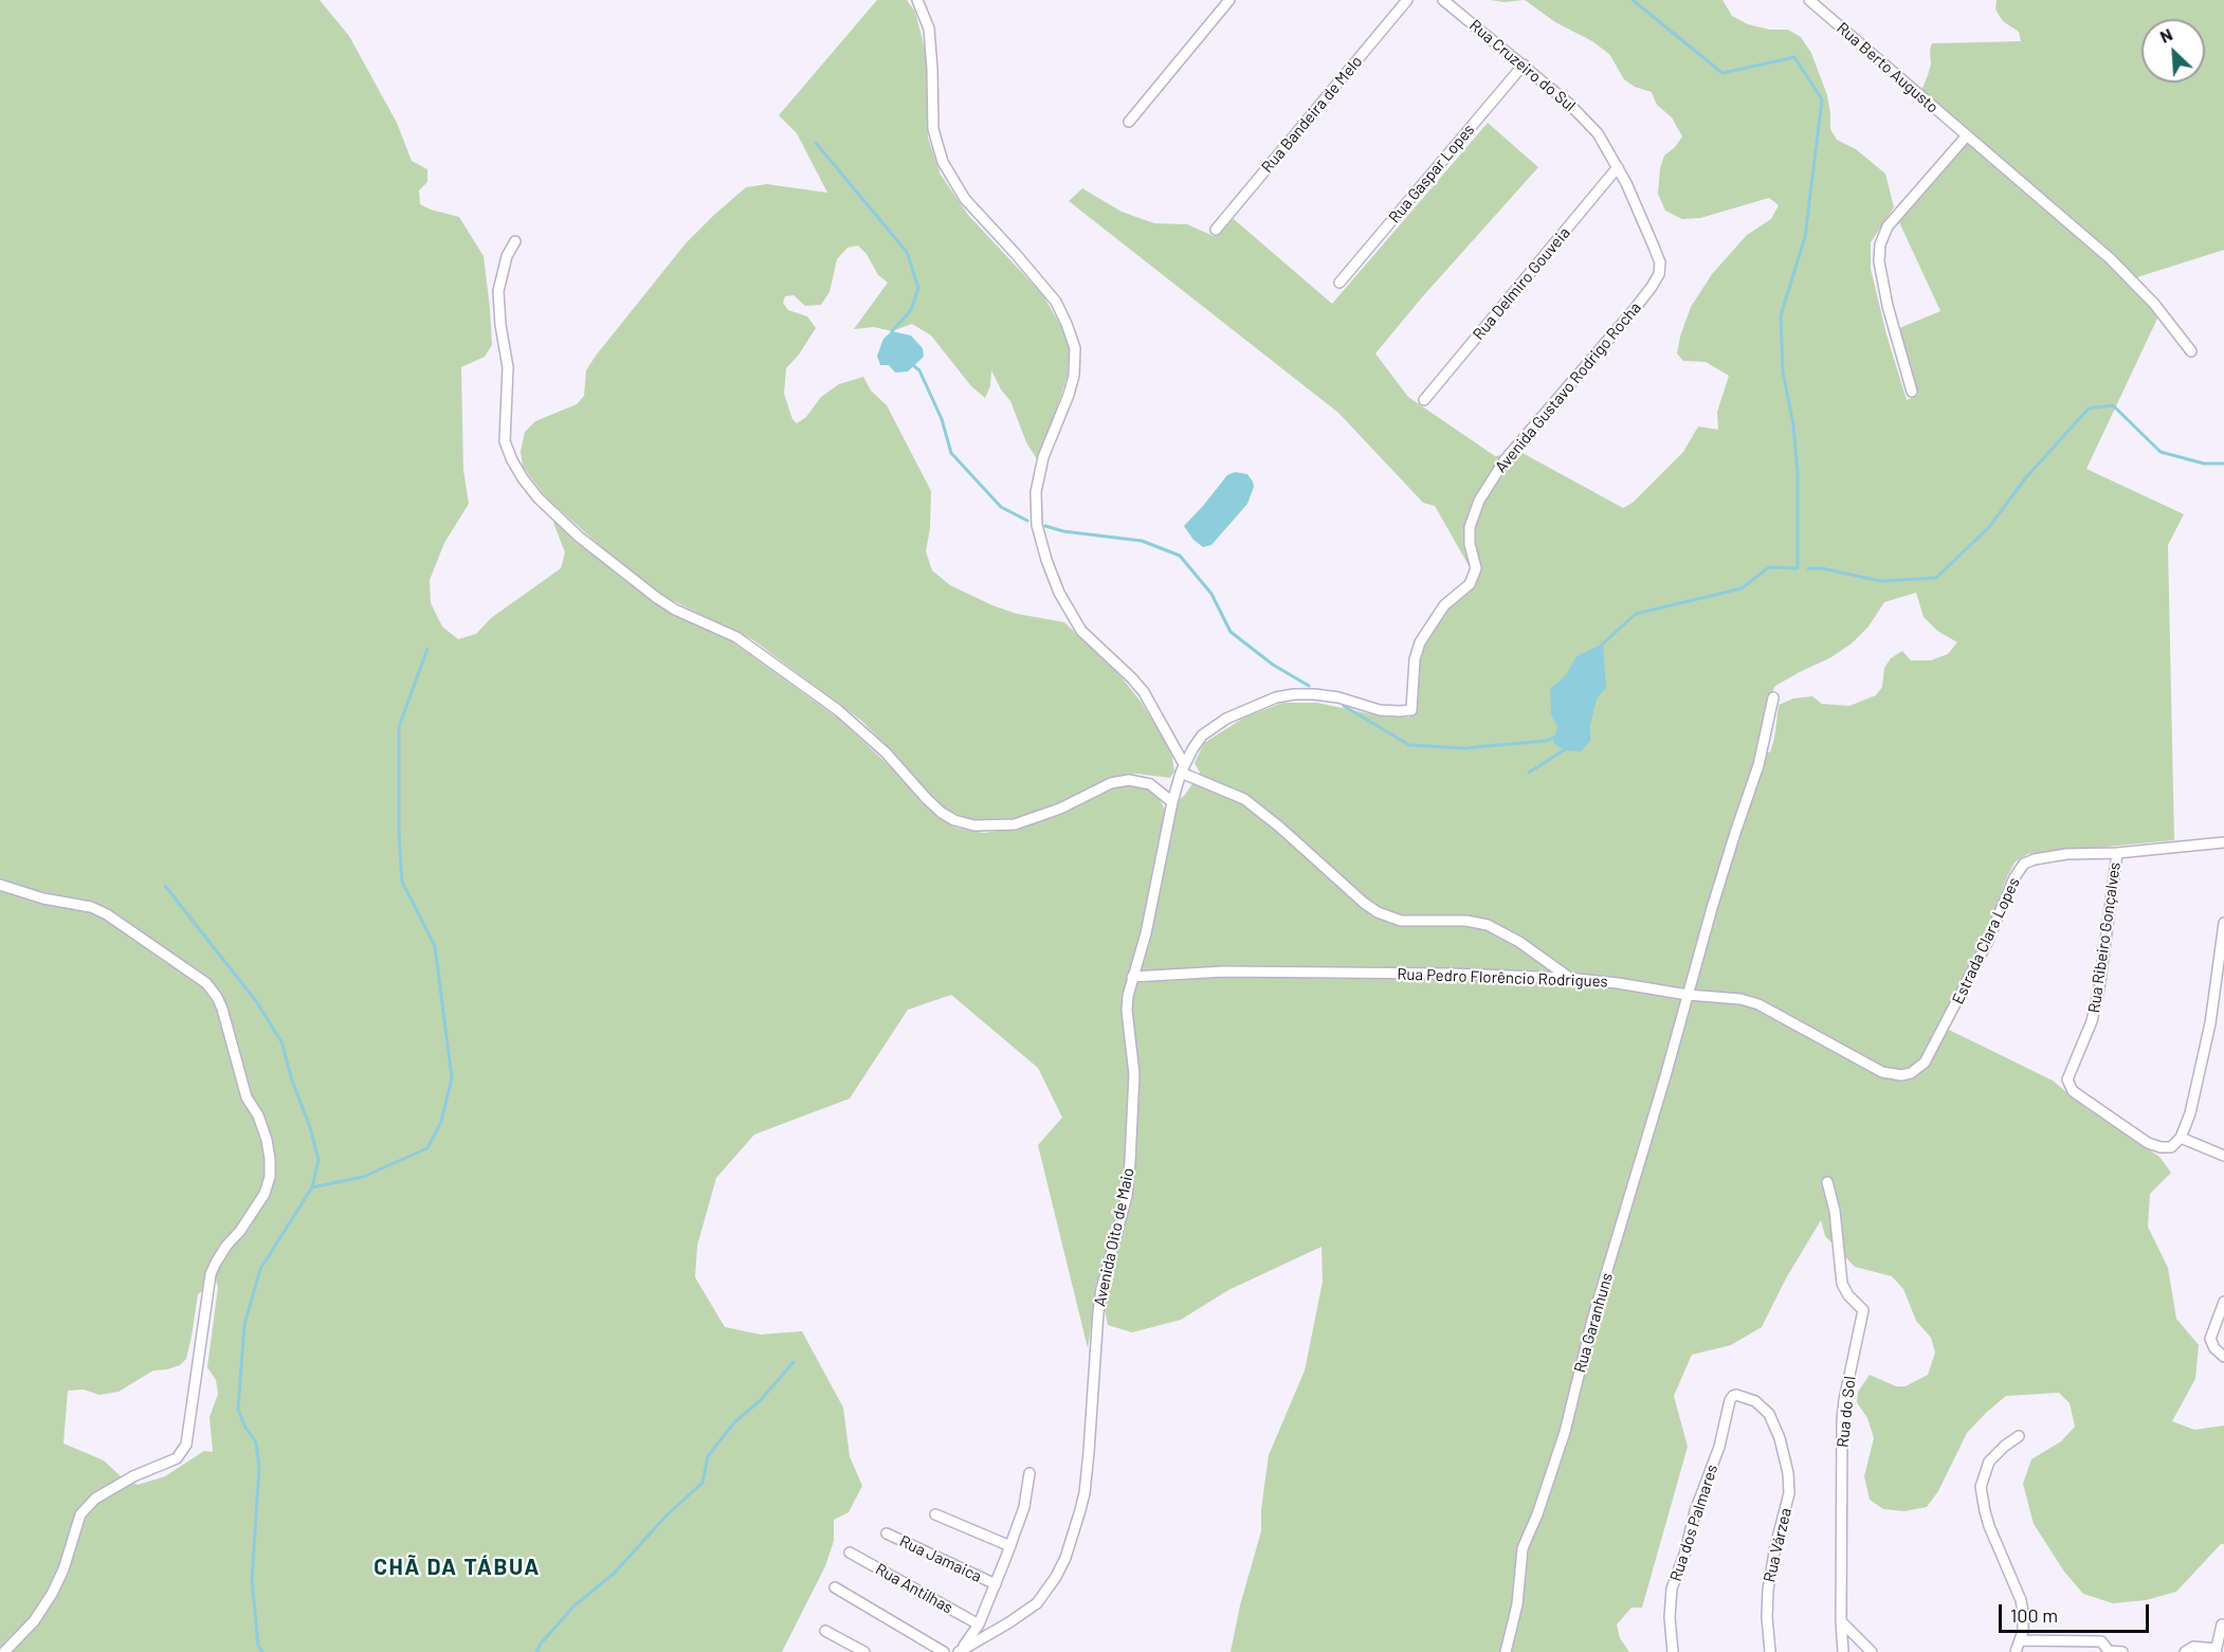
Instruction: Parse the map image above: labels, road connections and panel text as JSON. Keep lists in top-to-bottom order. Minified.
{"streets":{"street":["Rua Cruzeiro do Sul","Rua Berto Augusto","Rua Bandeira de Melo","Rua Gaspar Lopes","Rua Delmiro Gouveia","Avenida Gustavo Rodrigo Rocha","Rua Ribeiro Gonçalves","Estrada Clara Lopes","Rua Pedro Florêncio Rodrigues","Avenida Oito de Maio","Rua Garanhuns","Rua do Sol","Rua dos Palmares","Rua Várzea","Rua Jamaica","Rua Antilhas"]},"crossings":[["Rua Cruzeiro do Sul","Rua Gaspar Lopes"],["Rua Cruzeiro do Sul","Avenida Gustavo Rodrigo Rocha"],["Rua Delmiro Gouveia","Avenida Gustavo Rodrigo Rocha"],["Avenida Gustavo Rodrigo Rocha","Avenida Oito de Maio"],["Rua Ribeiro Gonçalves","Estrada Clara Lopes"],["Estrada Clara Lopes","Rua Pedro Florêncio Rodrigues"],["Rua Pedro Florêncio Rodrigues","Avenida Oito de Maio"],["Rua Pedro Florêncio Rodrigues","Rua Garanhuns"],["Rua dos Palmares","Rua Várzea"]],"districts":["CHÃ DA TÁBUA"],"scale_bar":"100 m","north":"top left"}
